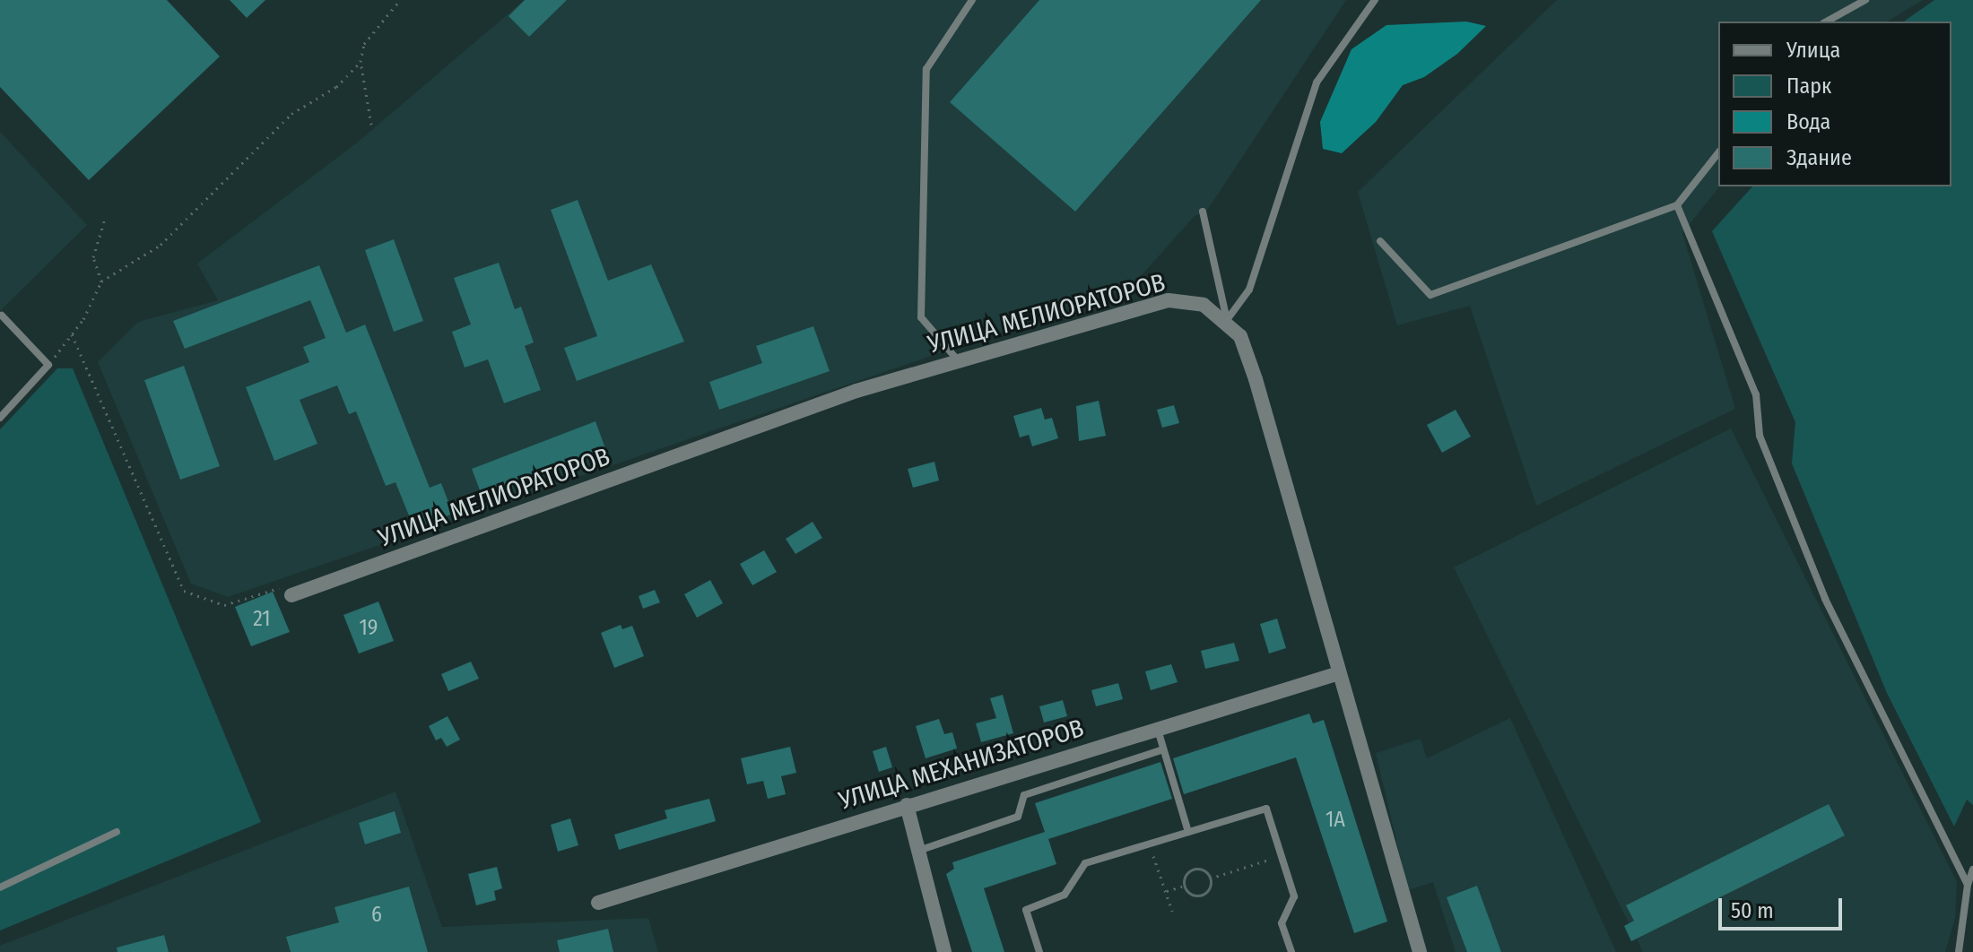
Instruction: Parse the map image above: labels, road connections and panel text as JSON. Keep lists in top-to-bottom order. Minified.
{"streets":{"street":["УЛИЦА МЕЛИОРАТОРОВ","УЛИЦА МЕХАНИЗАТОРОВ"]},"house_numbers":["21","19","1А","6"],"legend":["Улица","Парк","Вода","Здание"],"scale_bar":"50 m"}
